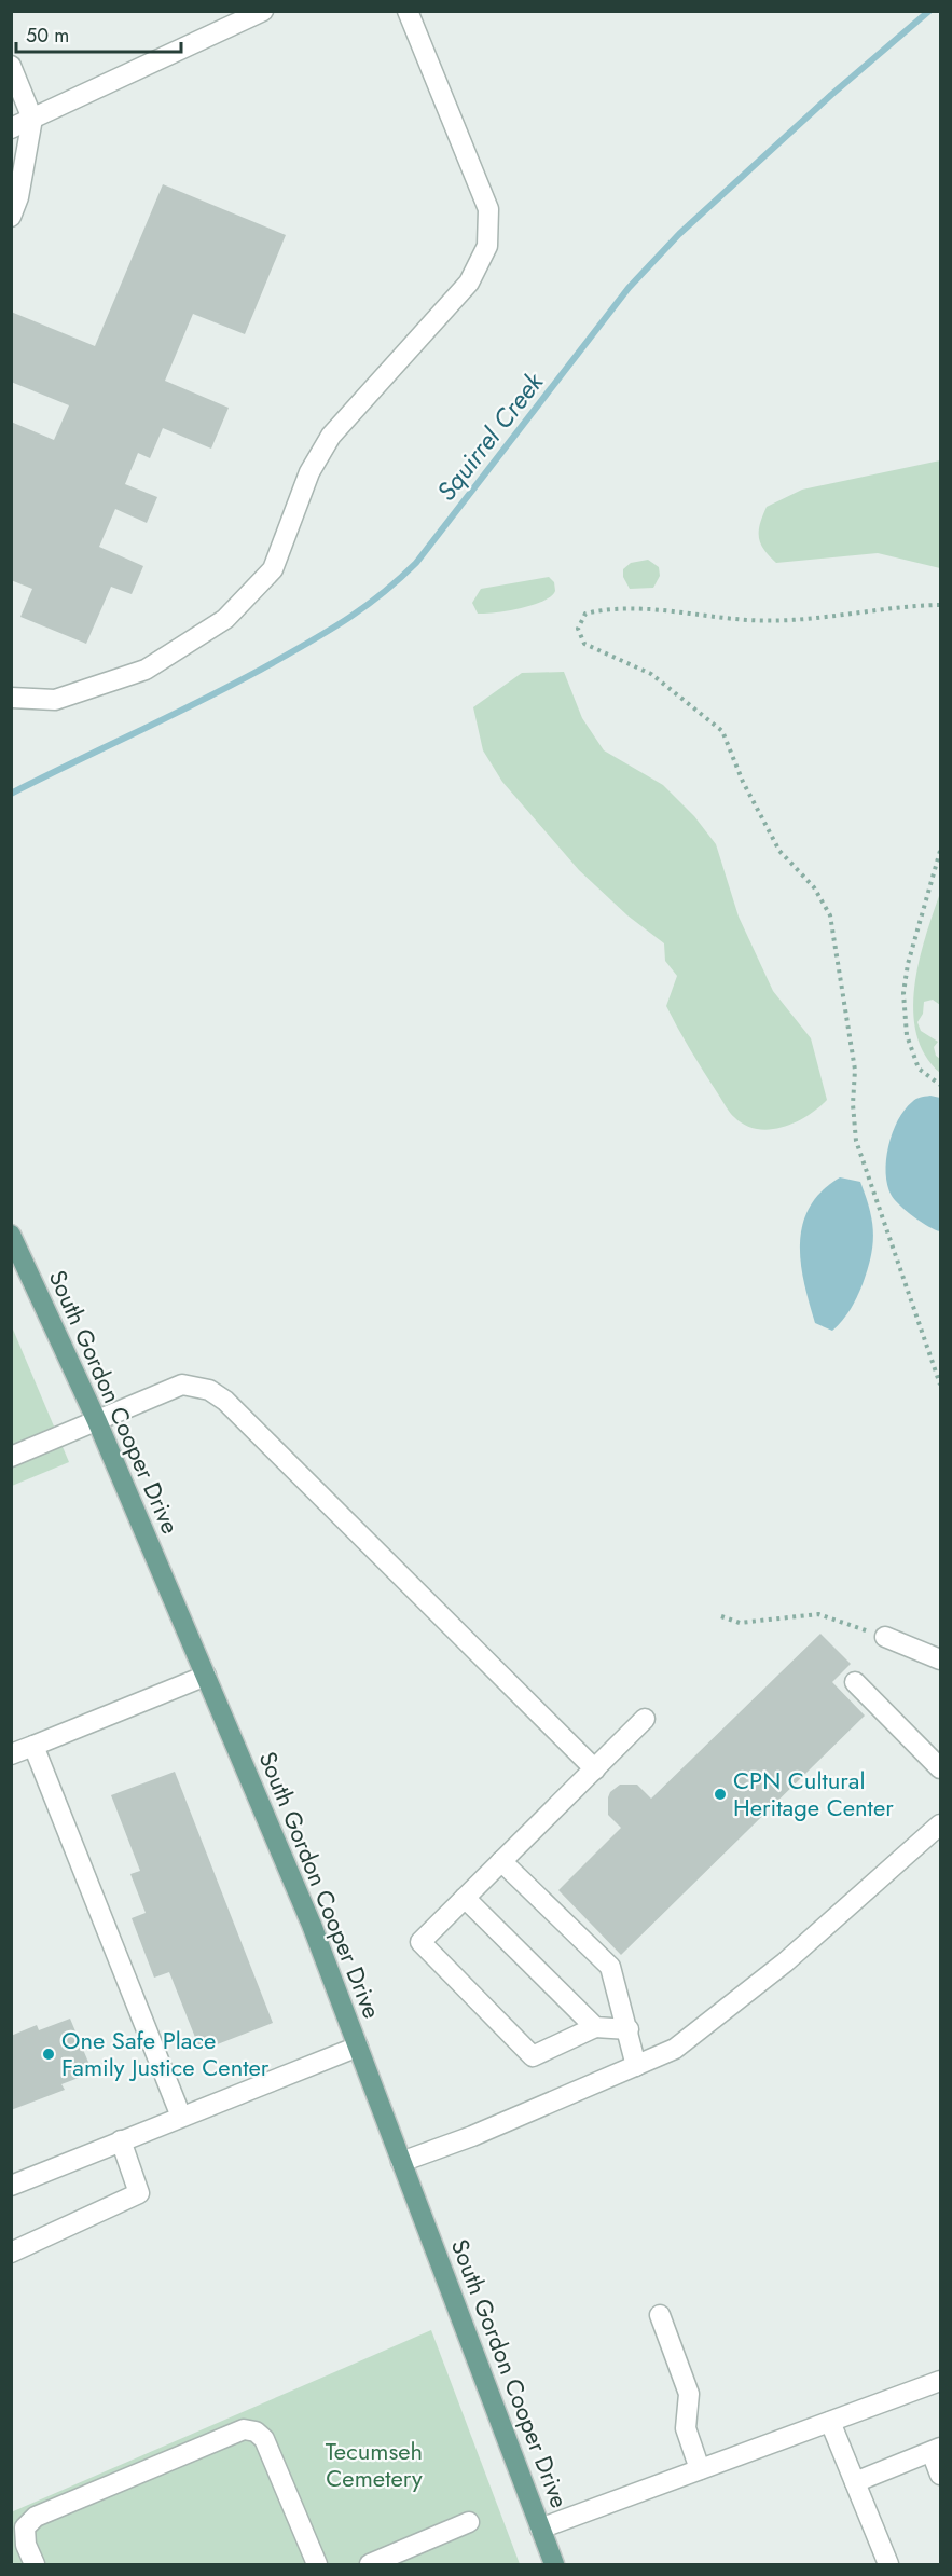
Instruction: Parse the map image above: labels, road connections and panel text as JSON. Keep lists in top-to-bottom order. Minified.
{"streets":{"main road":["South Gordon Cooper Drive"]},"water":["Squirrel Creek"],"parks":["Tecumseh Cemetery"],"places":["CPN Cultural Heritage Center","One Safe Place Family Justice Center"],"scale_bar":"50 m"}
